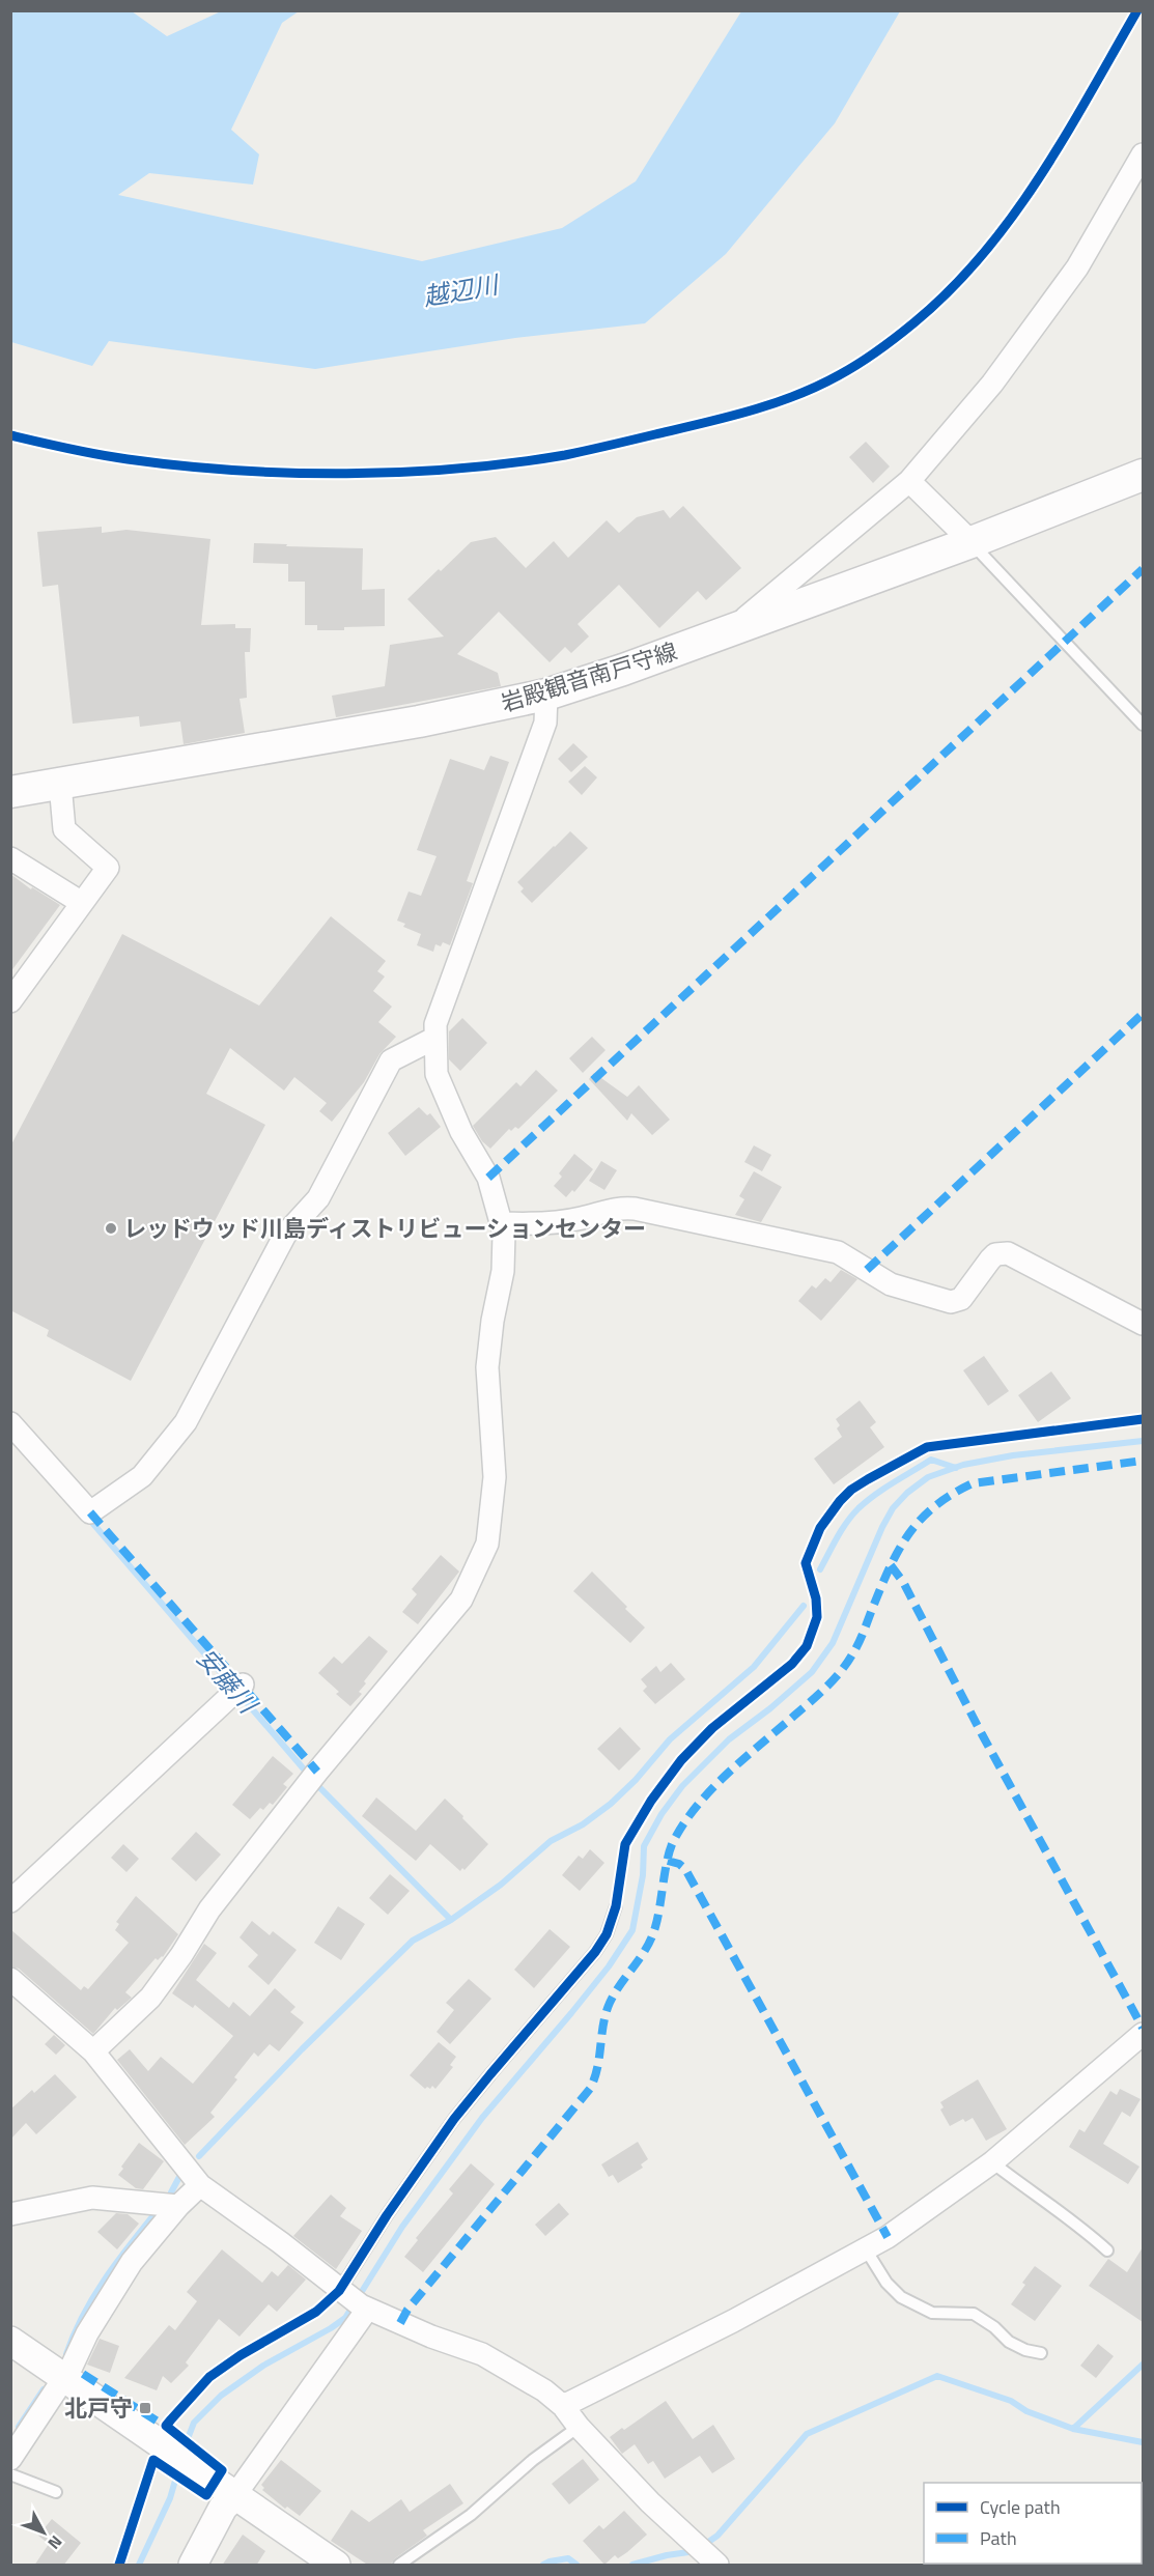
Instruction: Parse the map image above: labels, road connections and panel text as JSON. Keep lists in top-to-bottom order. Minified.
{"streets":{"main road":["岩殿観音南戸守線"]},"water":["越辺川","安藤川"],"places":{"other":["レッドウッド川島ディストリビューションセンター"],"transit":["北戸守"]},"legend":["Cycle path","Path"],"north":"bottom right"}
